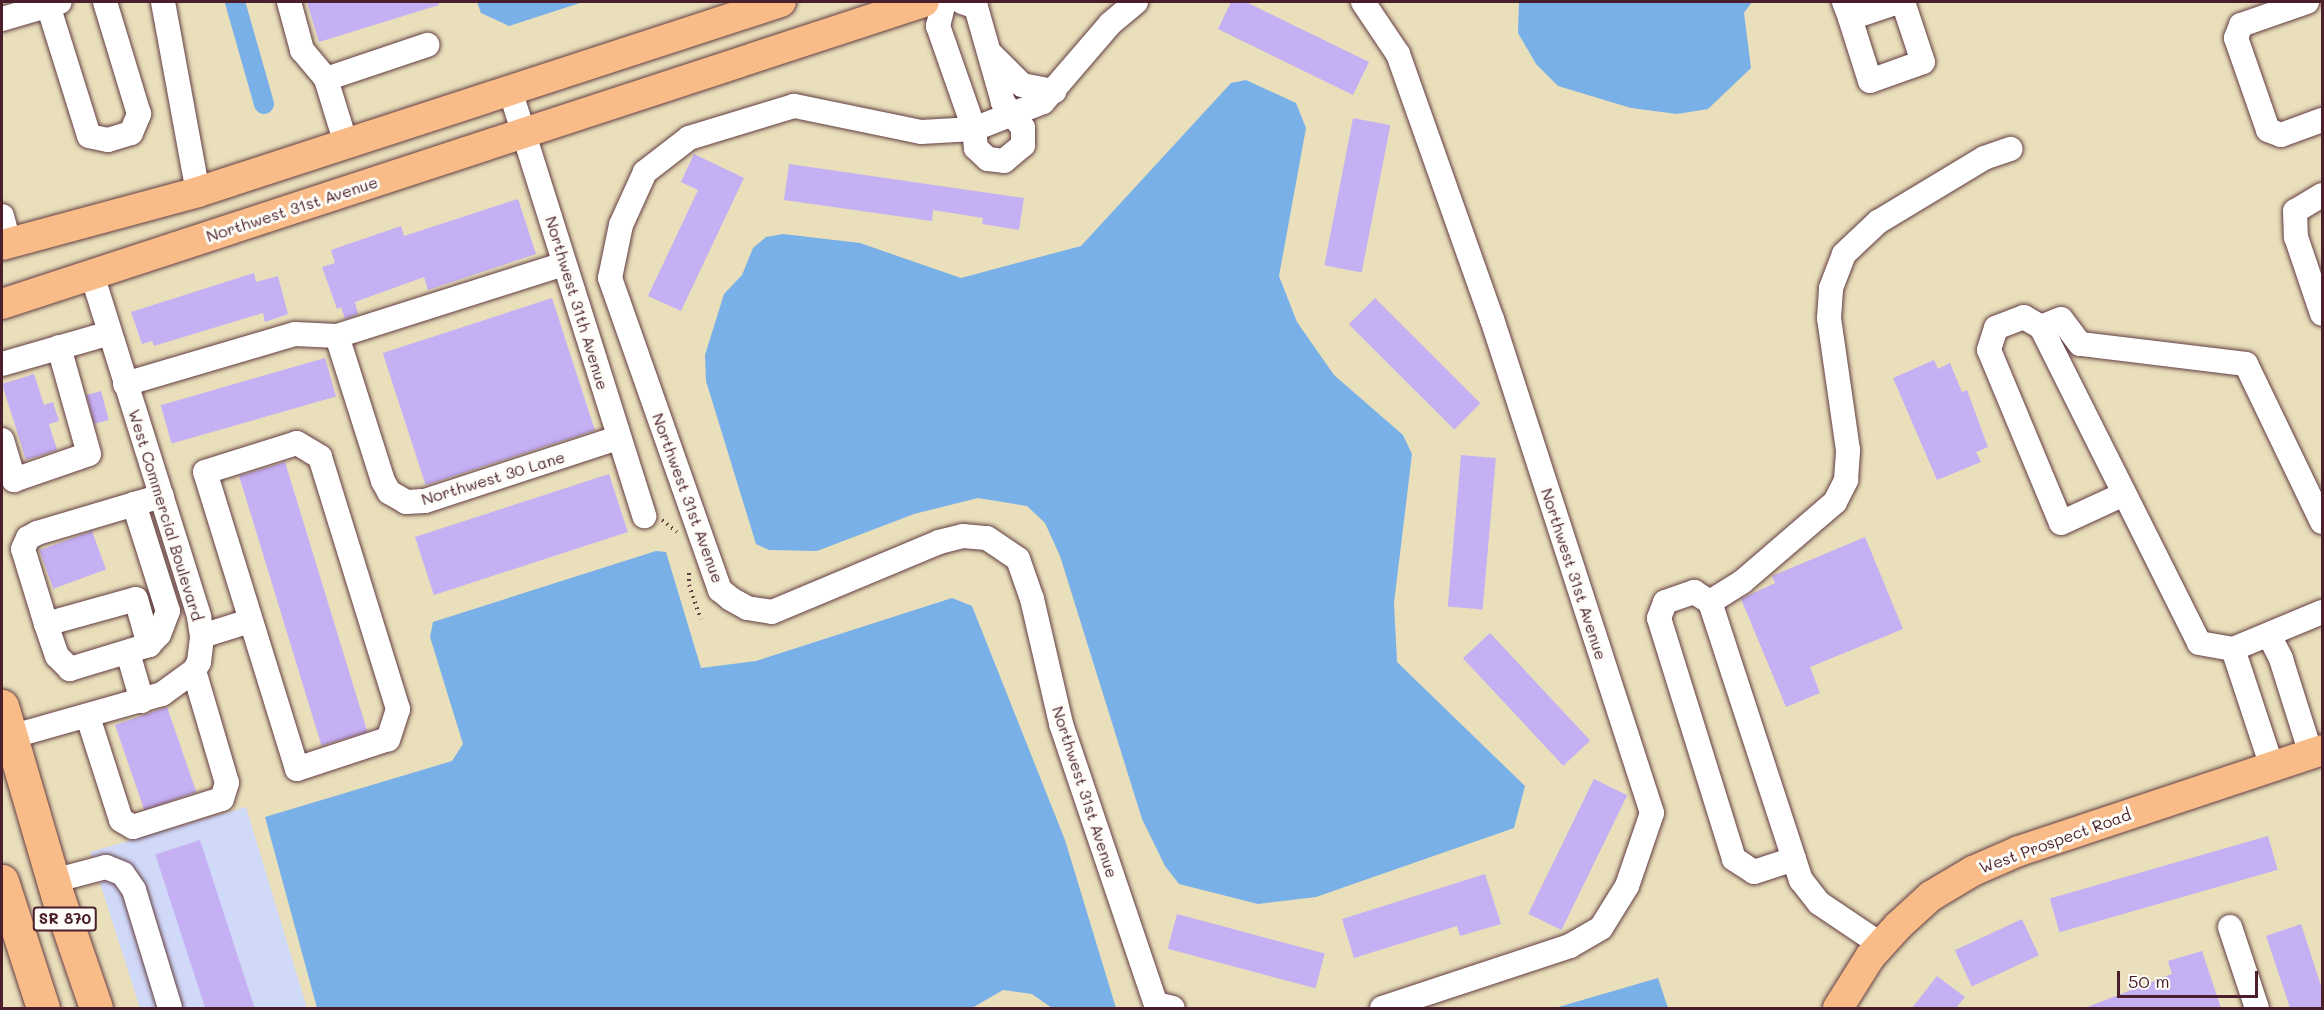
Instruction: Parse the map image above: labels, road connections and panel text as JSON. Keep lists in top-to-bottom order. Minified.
{"streets":{"highway":["SR 870"],"main road":["Northwest 31st Avenue","West Prospect Road"],"street":["Northwest 31th Avenue","Northwest 30 Lane","West Commercial Boulevard"]},"crossings":[["Northwest 31st Avenue","Northwest 31th Avenue"],["Northwest 31st Avenue","West Commercial Boulevard"],["Northwest 31th Avenue","Northwest 30 Lane"]],"scale_bar":"50 m"}
